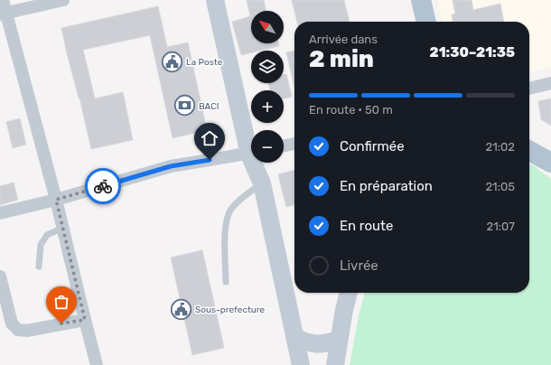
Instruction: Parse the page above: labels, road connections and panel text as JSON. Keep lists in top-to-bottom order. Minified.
{"places":{"public building":["La Poste","Sous-prefecture"],"bank":["BACI"]},"north":"top left","page":{"map_buttons":["+","−"],"heading":["2 min","Arrivée dans","21:30–21:35"],"bar":"En route · 50 m","list":[["Confirmée","21:02"],["En préparation","21:05"],["En route","21:07"],"Livrée"]}}
